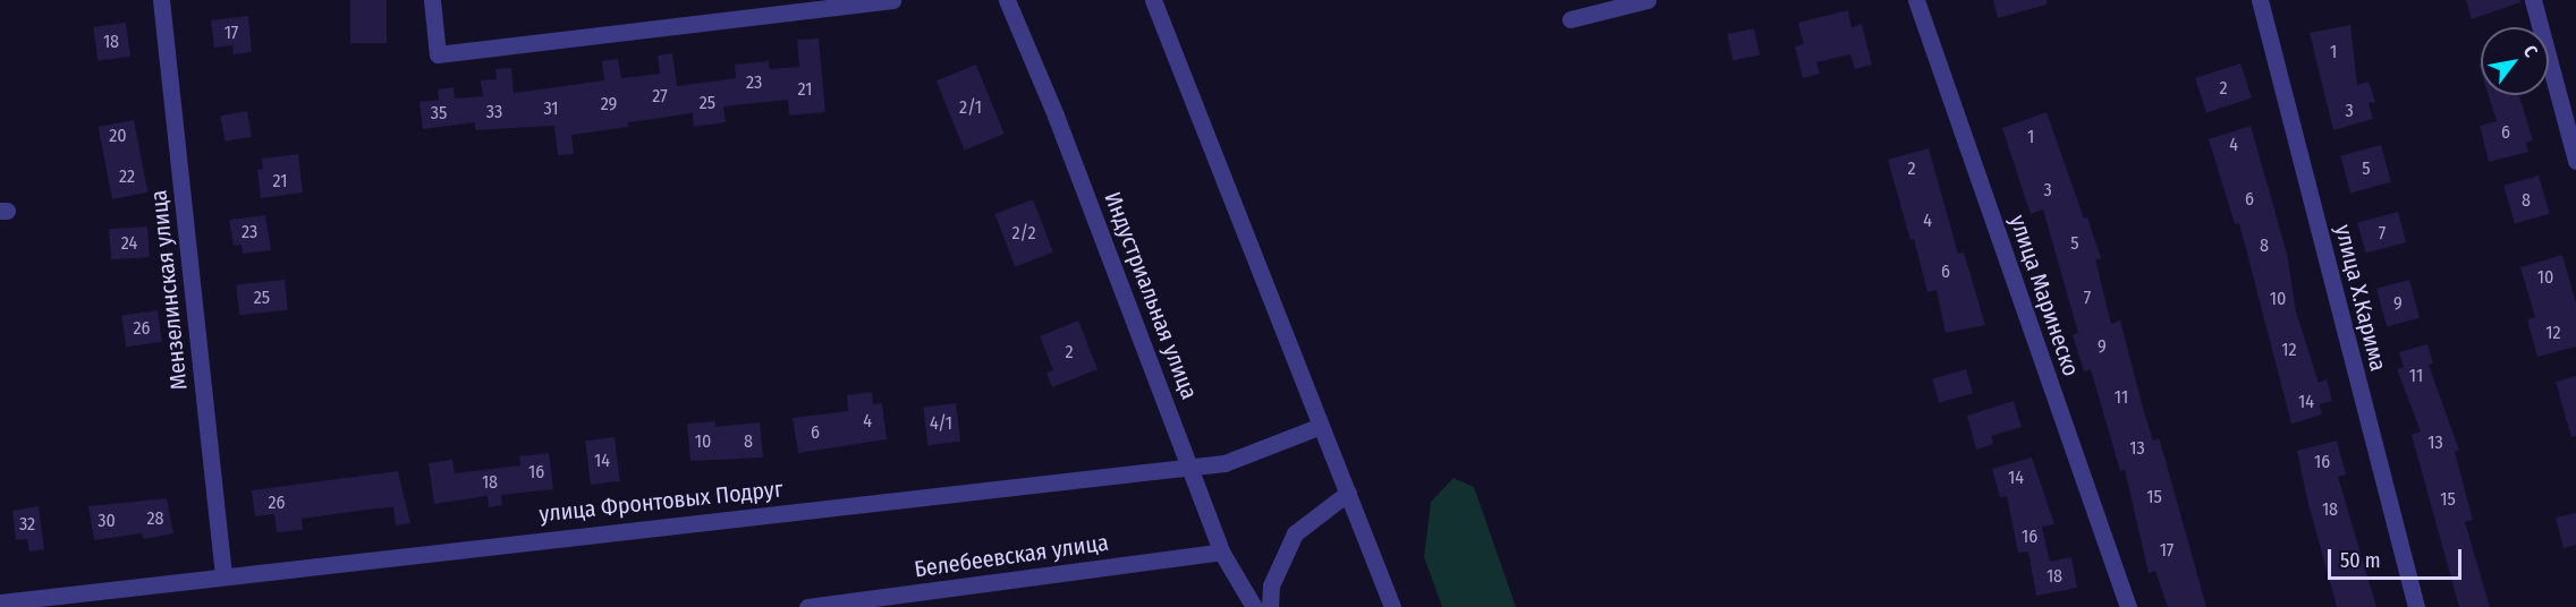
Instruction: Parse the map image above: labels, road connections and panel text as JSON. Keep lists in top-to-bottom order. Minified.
{"streets":{"street":["Мензелинская улица","Индустриальная улица","улица Маринеско","улица Х.Карима","улица Фронтовых Подруг","Белебеевская улица"]},"crossings":[["Мензелинская улица","улица Фронтовых Подруг"],["Индустриальная улица","улица Фронтовых Подруг"],["Индустриальная улица","Белебеевская улица"]],"house_numbers":["17","18","1","23","2","21","27","25","29","2/1","31","3","33","35","6","20","1","4","2","5","22","21","3","6","8","4","23","2/2","7","24","5","8","6","10","25","7","10","9","26","12","9","12","2","11","11","14","4","4/1","6","10","8","13","13","14","16","16","14","18","15","15","26","18","28","30","32","16","17","18"],"scale_bar":"50 m","north":"top right"}
